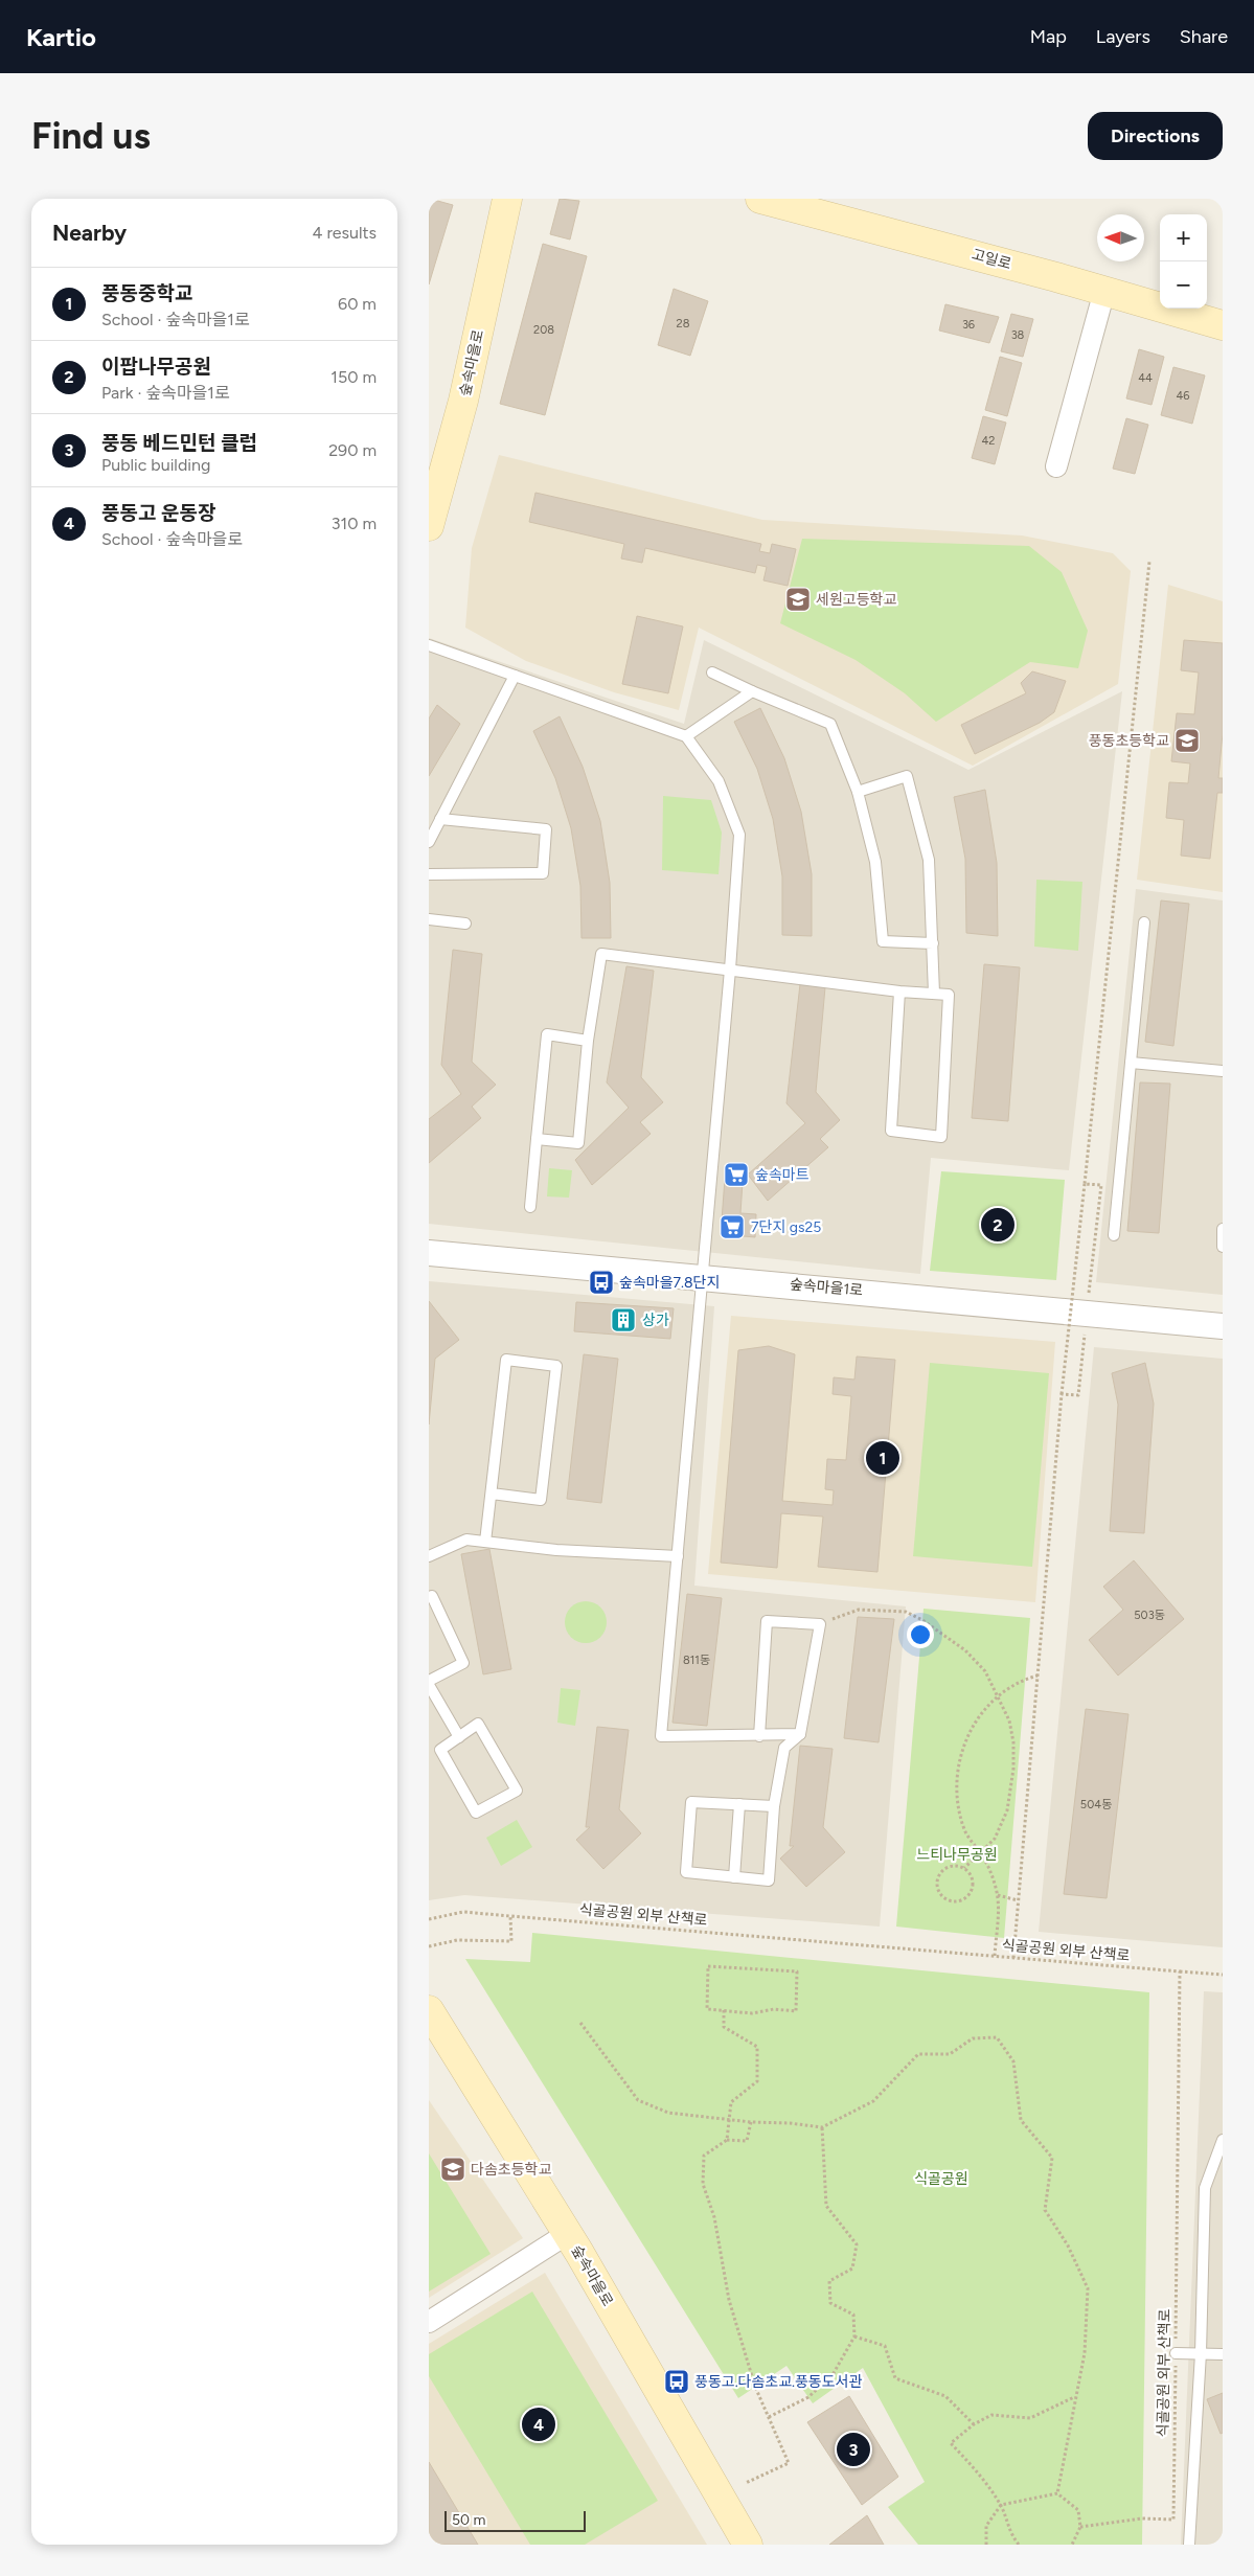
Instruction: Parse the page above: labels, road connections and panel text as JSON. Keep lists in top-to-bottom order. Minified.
{"streets":{"main road":["고일로","숲속마을로"],"street":["숲속마을1로"],"path":["식골공원 외부 산책로"]},"parks":["느티나무공원","식골공원"],"places":{"school or university":["세원고등학교","풍동초등학교","다솜초등학교"],"supermarket":["숲속마트","7단지 gs25"],"bus stop":["숲속마을7.8단지","풍동고.다솜초교.풍동도서관"],"building":["상가"]},"house_numbers":["28","36","208","38","44","46","42","503동","811동","504동"],"scale_bar":"50 m","north":"left","page":{"header":"Kartio","nav":["Map","Layers","Share"],"buttons":"Directions","title":"Find us","heading":["Nearby","4 results"],"map_buttons":["+","−"],"list":[{"mark":"1","name":"풍동중학교","note":"School · 숲속마을1로","value":"60 m"},{"mark":"2","name":"이팝나무공원","note":"Park · 숲속마을1로","value":"150 m"},{"mark":"3","name":"풍동 베드민턴 클럽","note":"Public building","value":"290 m"},{"mark":"4","name":"풍동고 운동장","note":"School · 숲속마을로","value":"310 m"}],"pins":["2","1","4","3"],"scale":"50 m"}}
